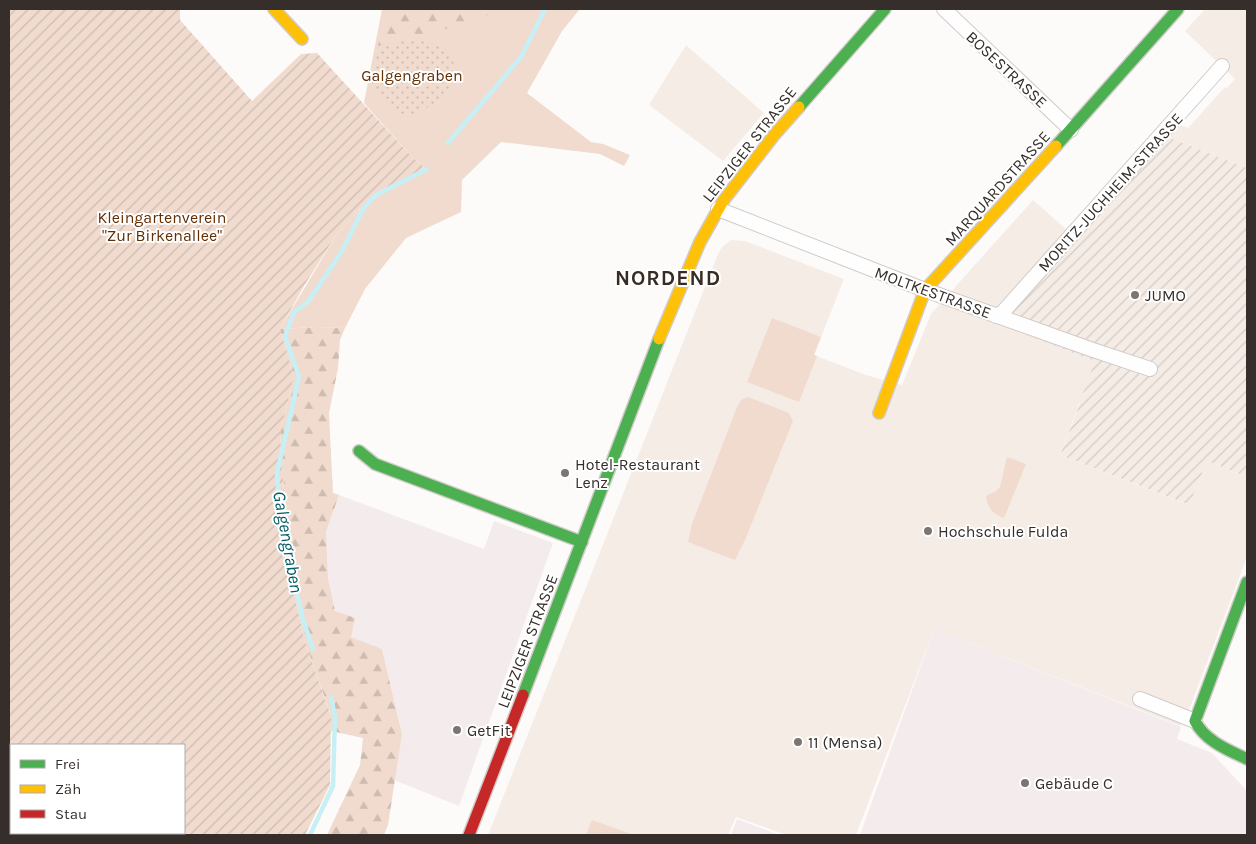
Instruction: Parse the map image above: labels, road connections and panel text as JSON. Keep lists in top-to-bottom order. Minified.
{"streets":{"street":["BOSESTRASSE","LEIPZIGER STRASSE","MARQUARDSTRASSE","MORITZ-JUCHHEIM-STRASSE","MOLTKESTRASSE"]},"crossings":[["BOSESTRASSE","MARQUARDSTRASSE"],["LEIPZIGER STRASSE","MOLTKESTRASSE"],["MARQUARDSTRASSE","MOLTKESTRASSE"],["MORITZ-JUCHHEIM-STRASSE","MOLTKESTRASSE"]],"districts":["NORDEND"],"water":["Galgengraben"],"parks":["Galgengraben","Kleingartenverein \"Zur Birkenallee\""],"places":["JUMO","Hotel-Restaurant Lenz","Hochschule Fulda","GetFit","11 (Mensa)","Gebäude C"],"legend":["Frei","Zäh","Stau"]}
